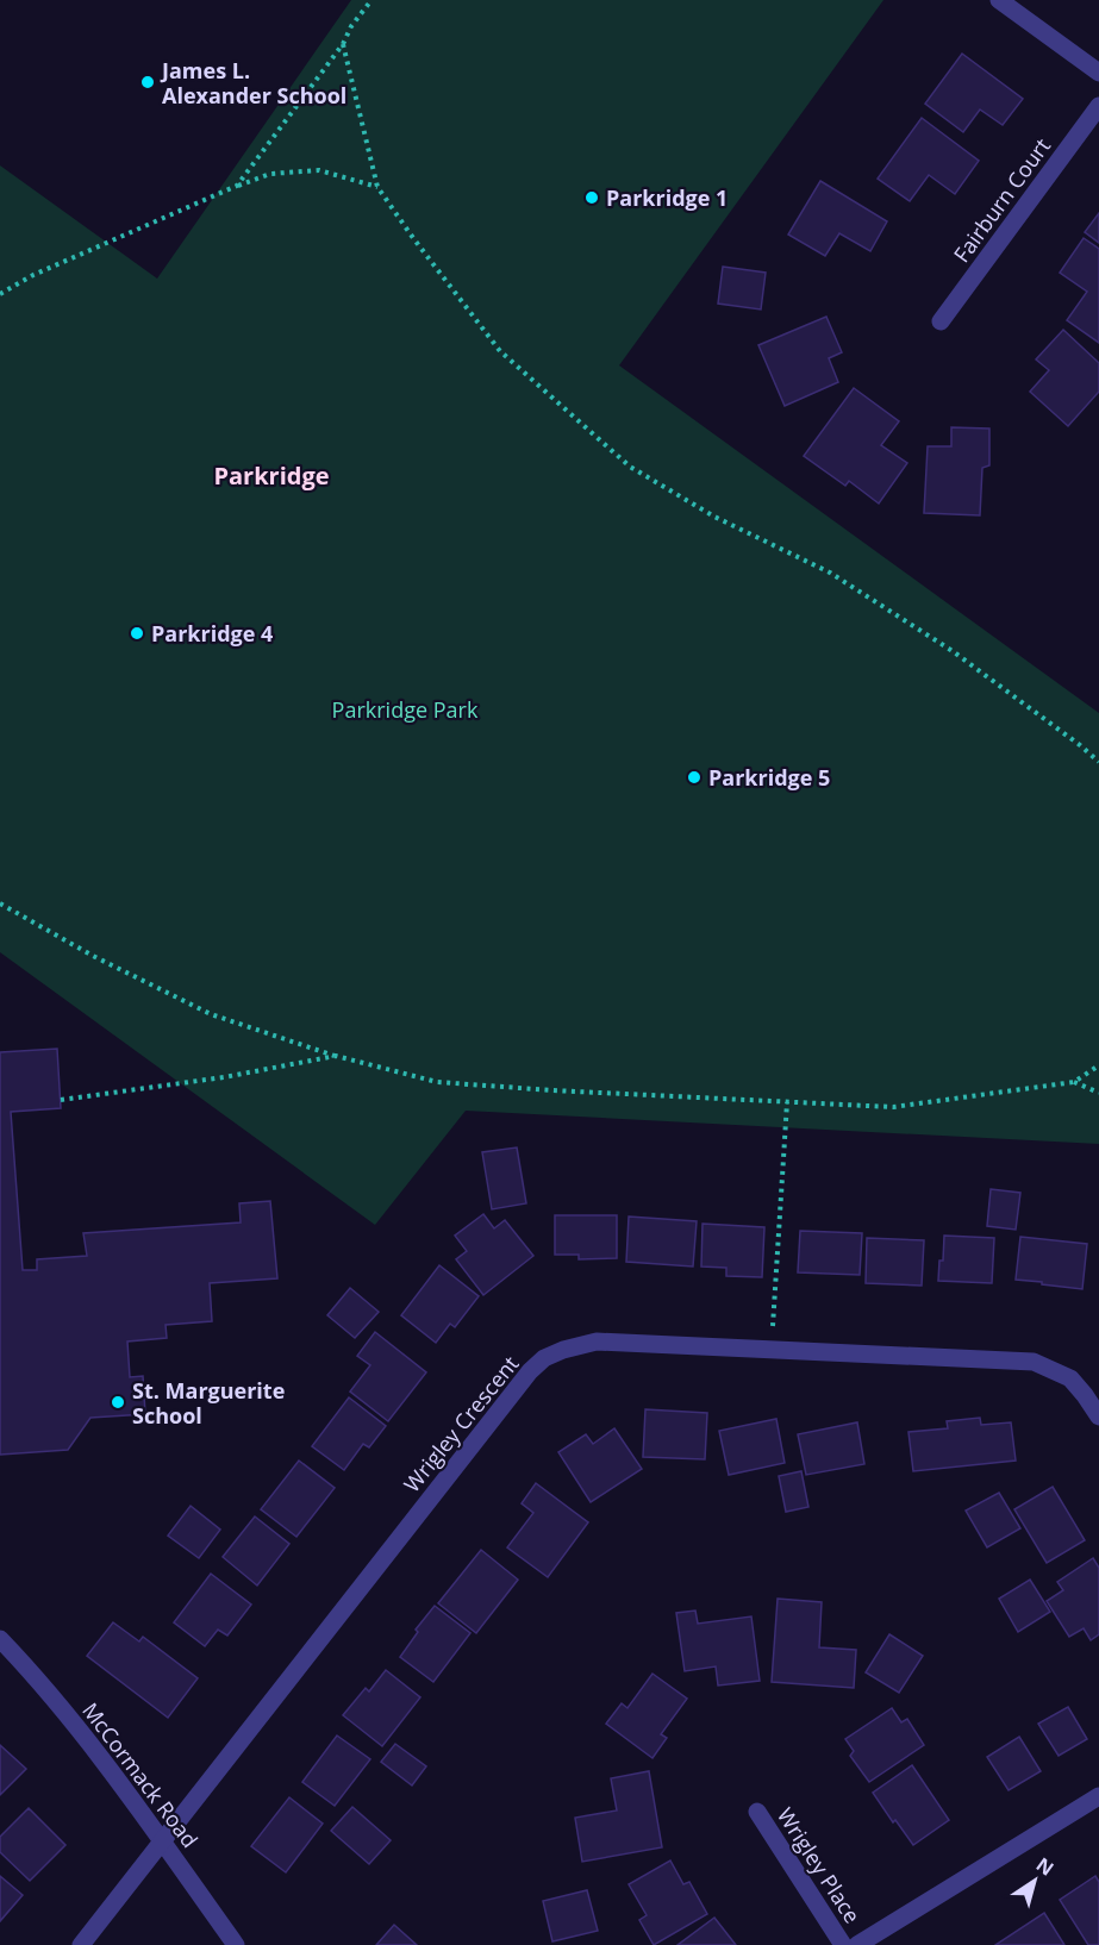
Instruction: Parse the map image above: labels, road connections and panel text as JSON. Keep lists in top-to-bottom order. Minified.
{"streets":{"street":["Fairburn Court","Wrigley Crescent","McCormack Road","Wrigley Place"]},"crossings":[["Wrigley Crescent","McCormack Road"]],"districts":["Parkridge"],"parks":["Parkridge Park"],"places":["James L. Alexander School","Parkridge 1","Parkridge 4","Parkridge 5","St. Marguerite School"],"north":"top right"}
